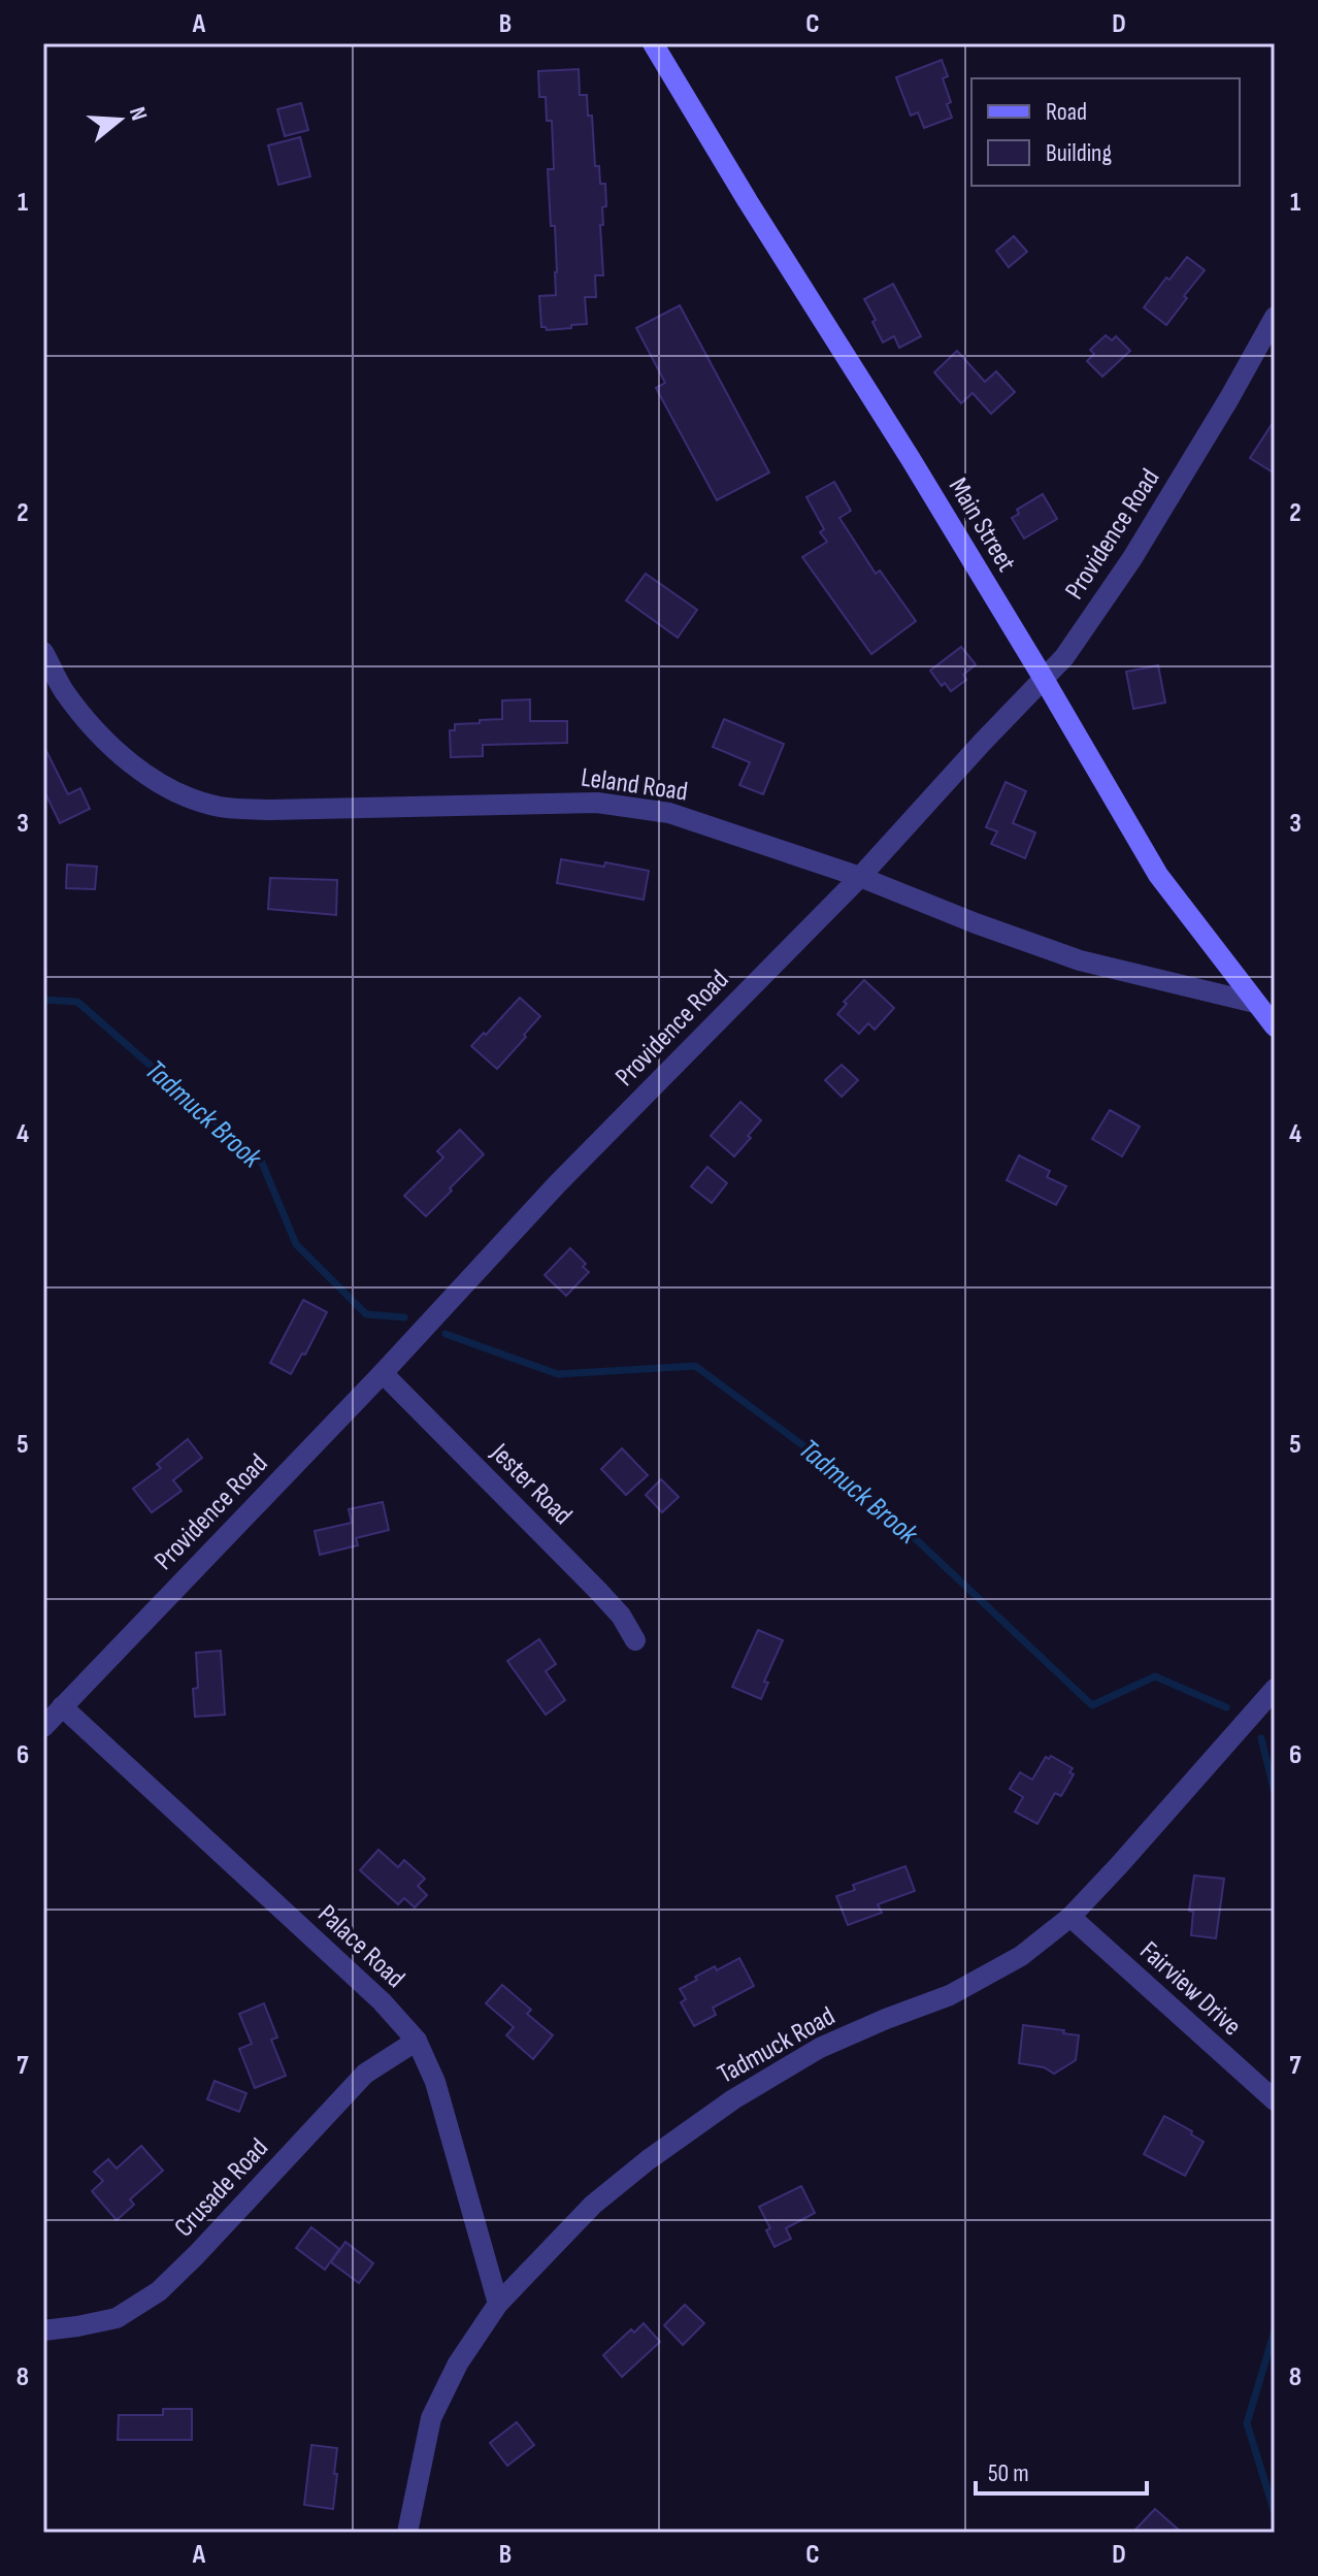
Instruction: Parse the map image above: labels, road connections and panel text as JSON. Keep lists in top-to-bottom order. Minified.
{"streets":{"main road":["Main Street"],"street":["Providence Road","Leland Road","Jester Road","Palace Road","Fairview Drive","Tadmuck Road","Crusade Road"]},"crossings":[["Main Street","Providence Road"],["Main Street","Leland Road"],["Providence Road","Leland Road"],["Providence Road","Jester Road"],["Providence Road","Palace Road"],["Palace Road","Tadmuck Road"],["Palace Road","Crusade Road"],["Fairview Drive","Tadmuck Road"]],"water":["Tadmuck Brook"],"legend":["Road","Building"],"scale_bar":"50 m","north":"right","grid":{"columns":["A","B","C","D"],"rows":["1","2","3","4","5","6","7","8"]}}
